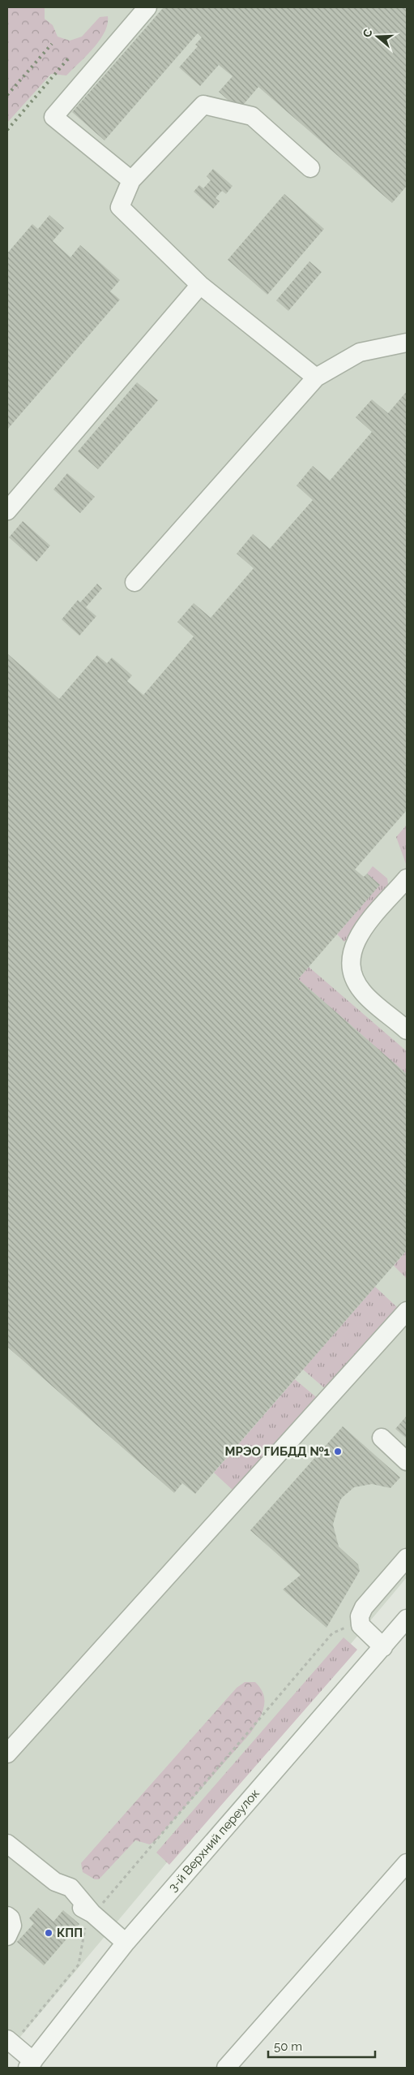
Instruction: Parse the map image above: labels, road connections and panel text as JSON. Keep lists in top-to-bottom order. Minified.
{"streets":{"street":["3-й Верхний переулок"]},"places":["МРЭО ГИБДД №1","КПП"],"scale_bar":"50 m","north":"left"}
